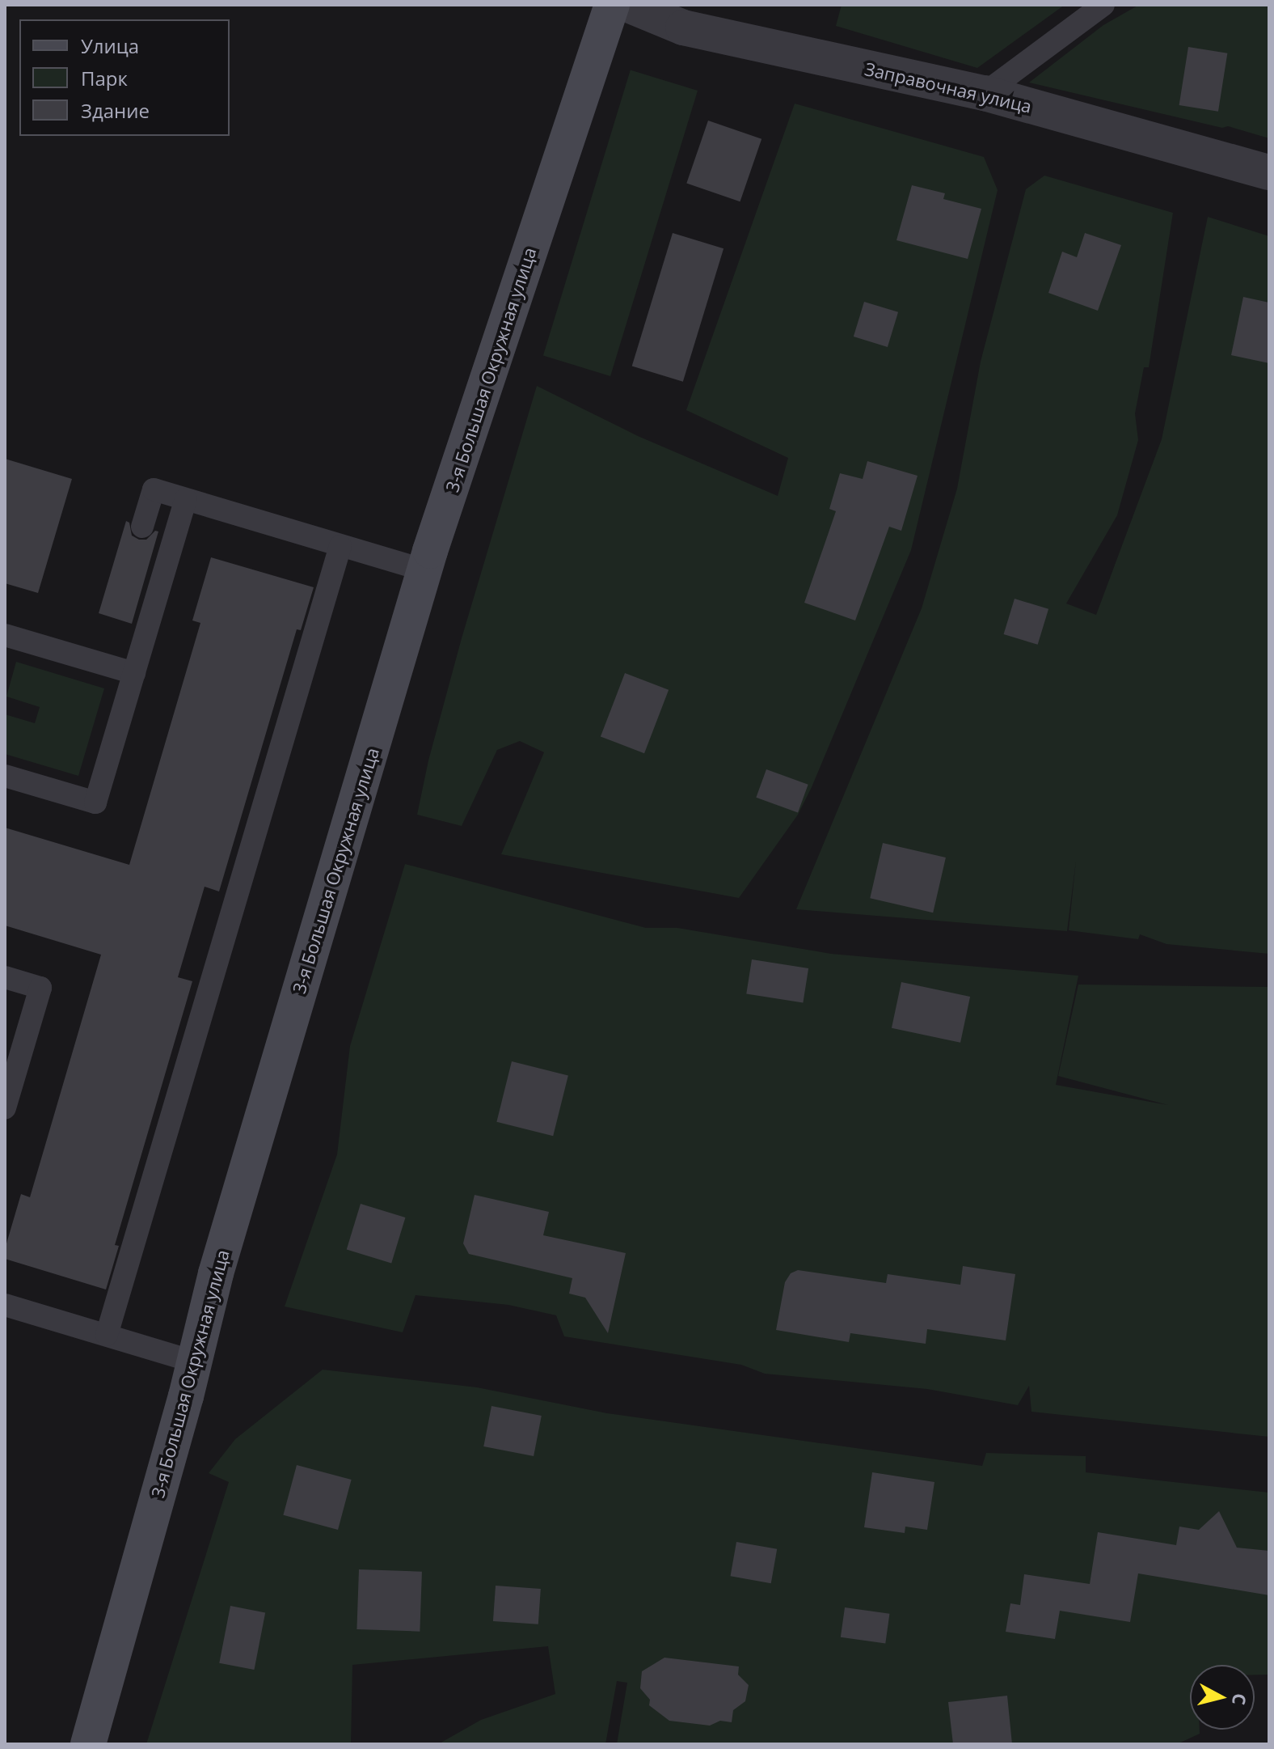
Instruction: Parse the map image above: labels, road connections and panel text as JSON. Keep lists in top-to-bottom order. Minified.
{"streets":{"street":["Заправочная улица","3-я Большая Окружная улица"]},"legend":["Улица","Парк","Здание"],"north":"right"}
